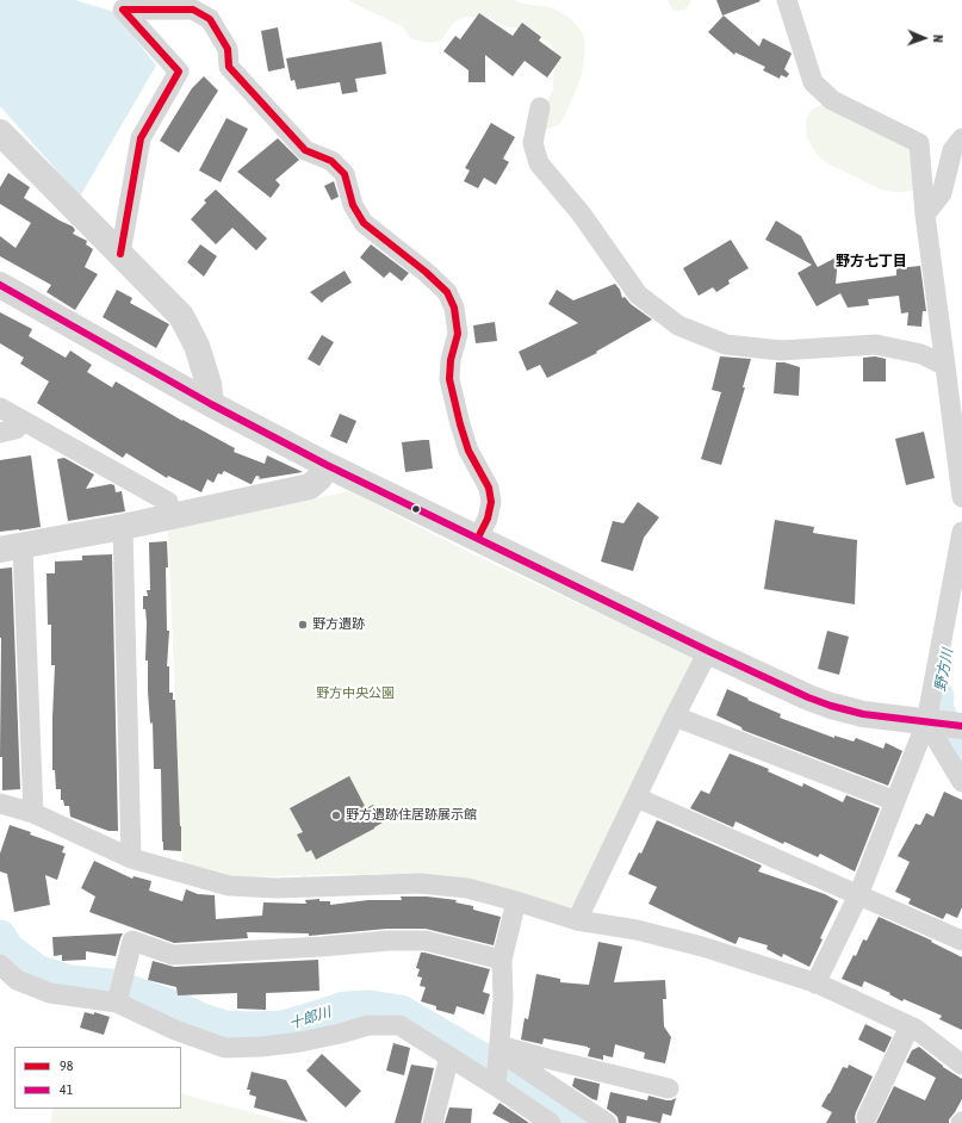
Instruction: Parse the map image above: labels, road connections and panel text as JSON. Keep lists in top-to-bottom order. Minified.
{"districts":["野方七丁目"],"water":["野方川","十郎川"],"parks":["野方中央公園"],"places":["野方遺跡","野方遺跡住居跡展示館"],"lines":["transit line 98","transit line 41"],"legend":["98","41"],"north":"right"}
